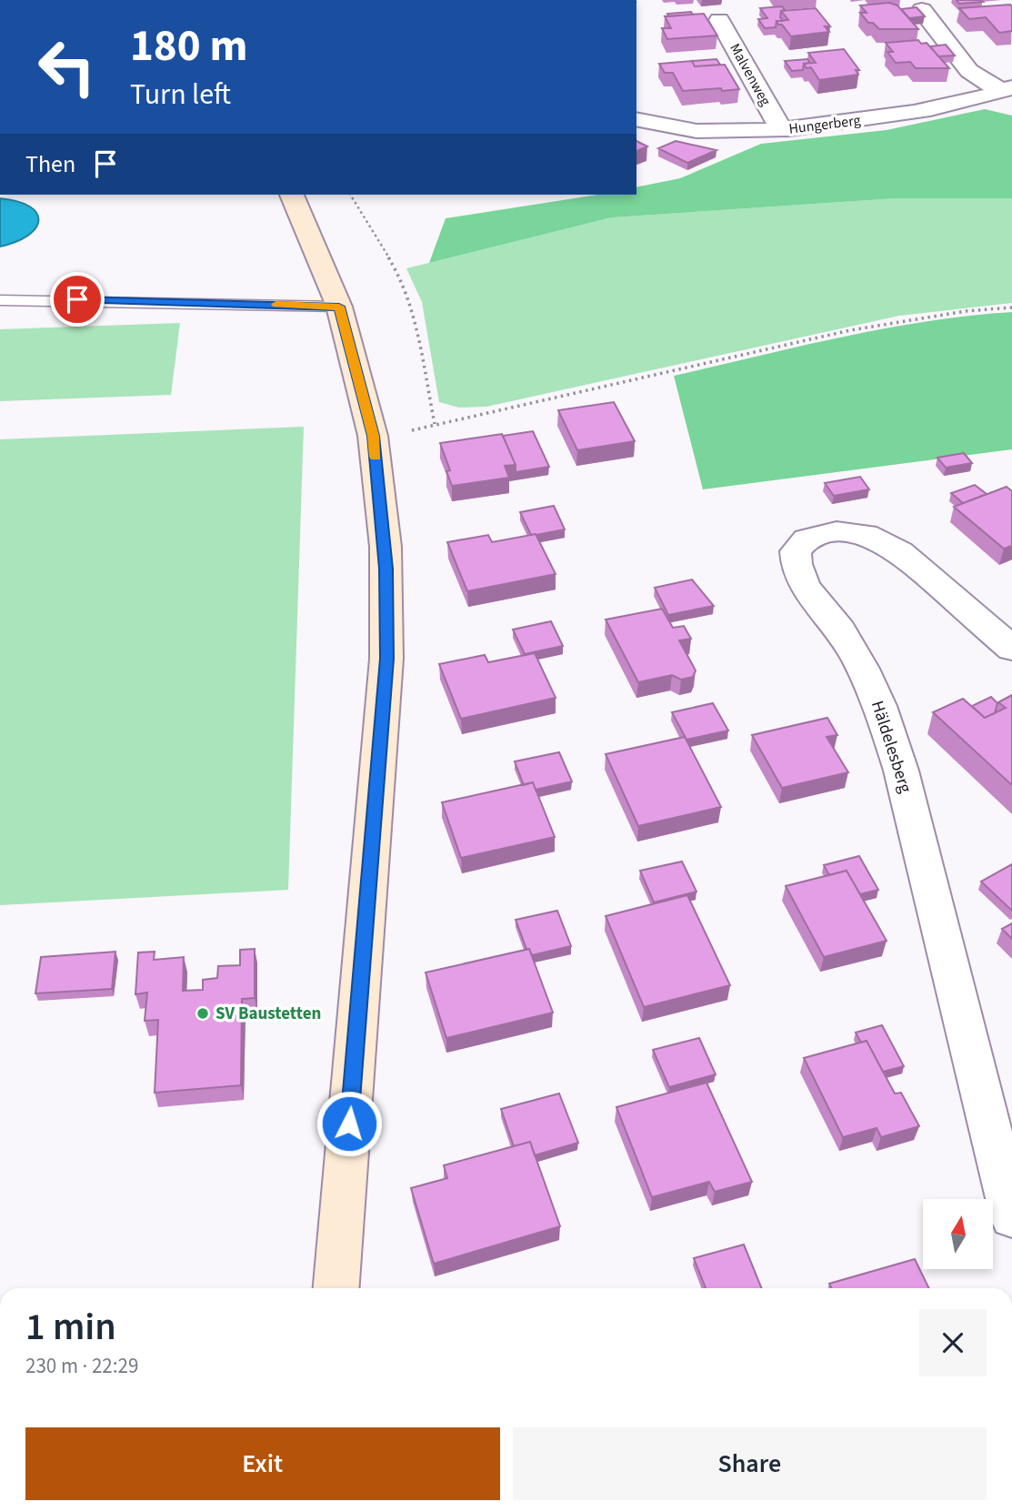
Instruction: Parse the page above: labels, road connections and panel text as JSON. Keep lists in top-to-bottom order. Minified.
{"streets":{"street":["Malvenweg","Hungerberg","Häldelesberg"]},"crossings":[["Malvenweg","Hungerberg"]],"places":["SV Baustetten"],"north":"top","page":{"turn":["180 m","Turn left"],"then":"Then","heading":["1 min","230 m · 22:29"],"buttons":["Exit","Share"]}}
